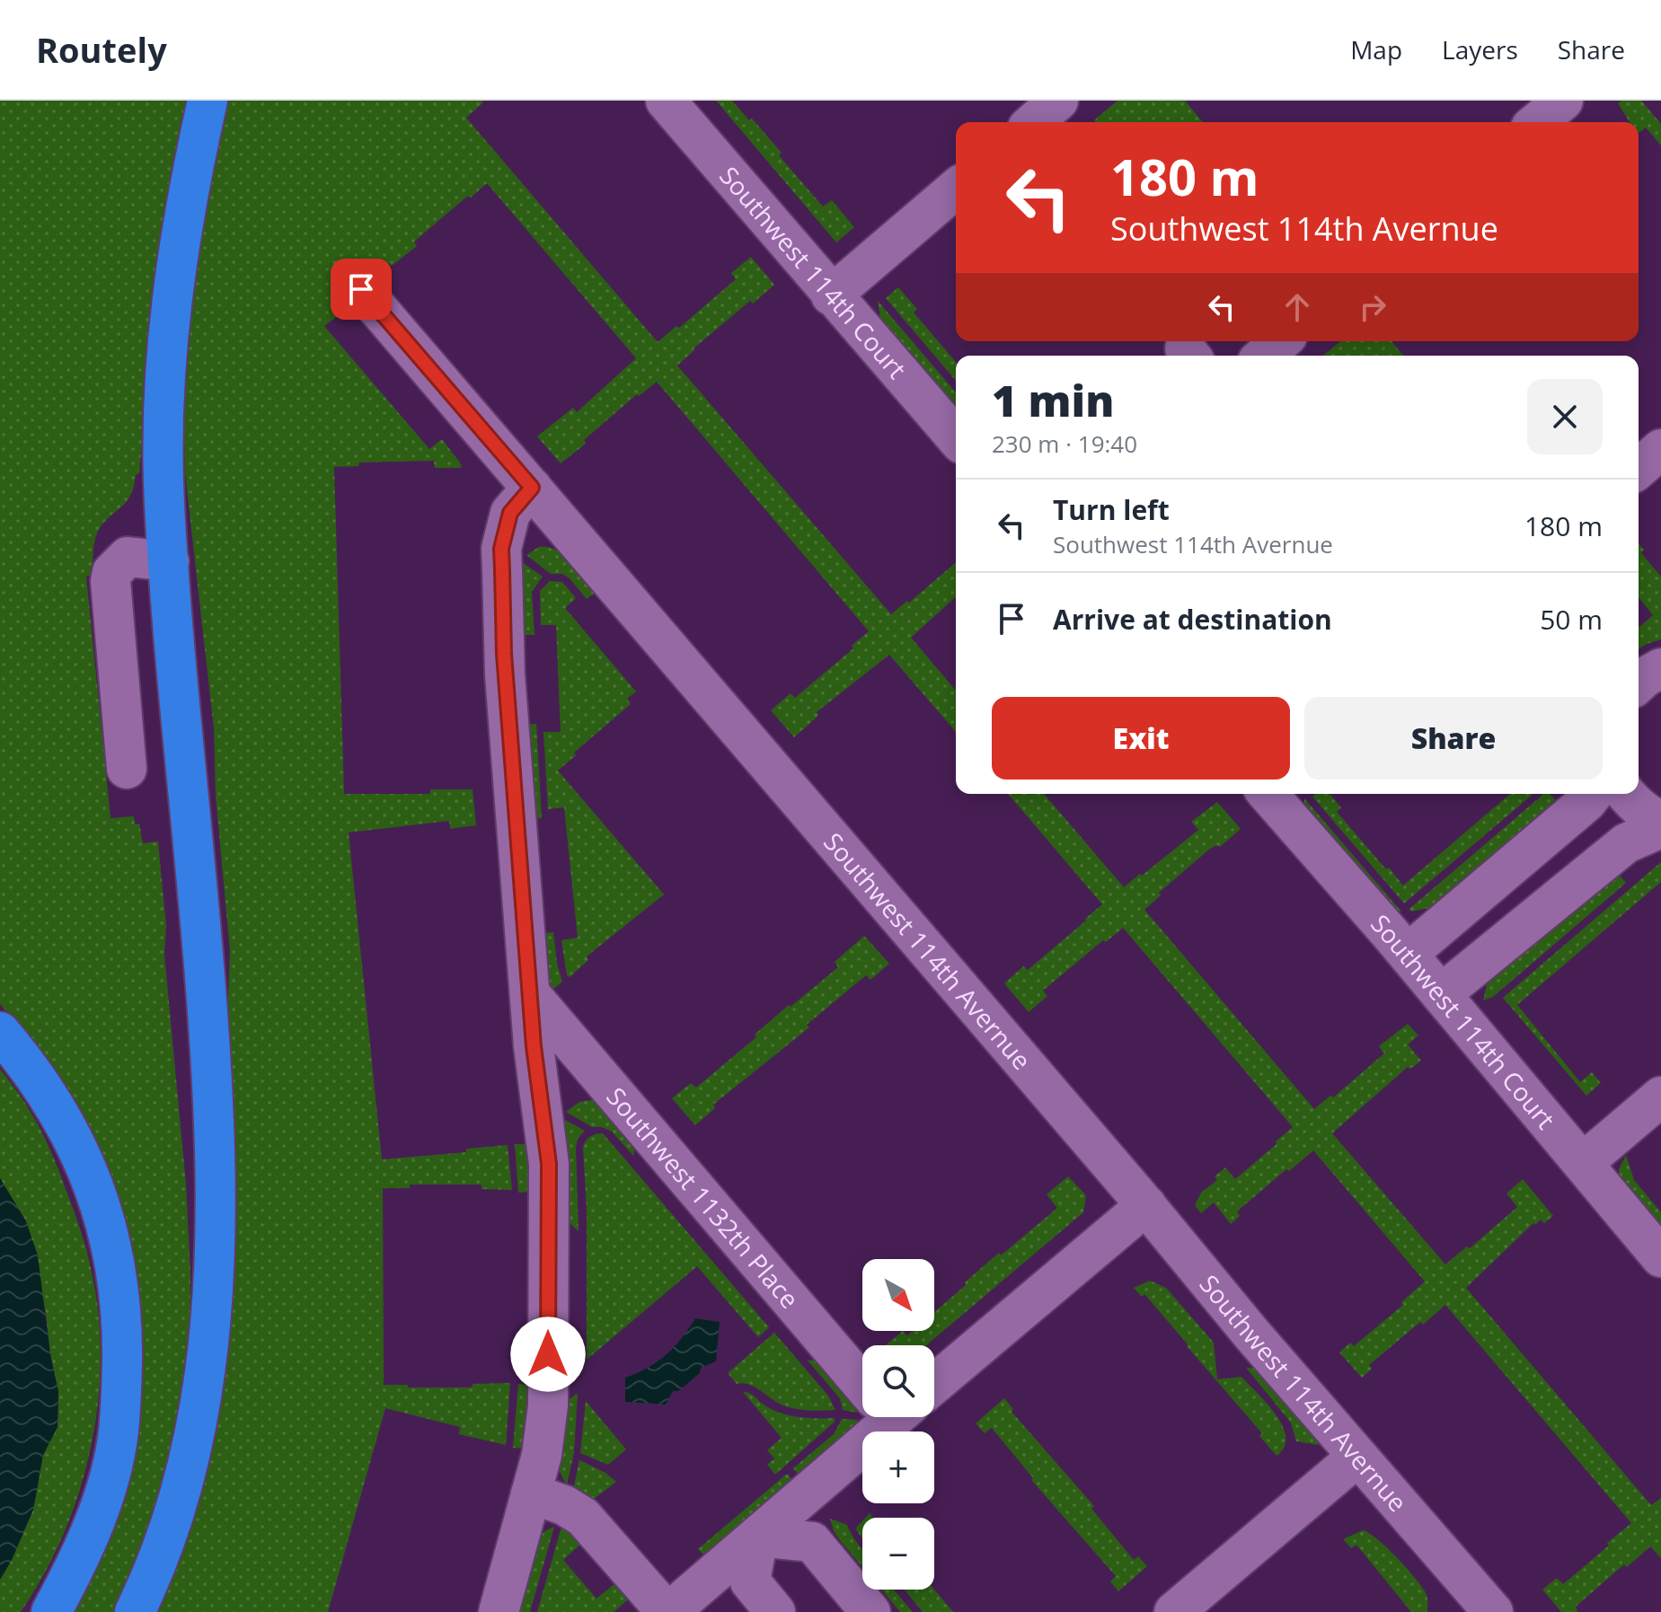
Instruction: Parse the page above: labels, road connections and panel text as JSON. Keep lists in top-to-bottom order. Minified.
{"streets":{"street":["Southwest 114th Court","Southwest 114th Avernue","Southwest 1132th Place"]},"north":"bottom right","page":{"header":"Routely","nav":["Map","Layers","Share"],"turn":["180 m","Southwest 114th Avernue"],"heading":["1 min","230 m · 19:40"],"list":[{"name":"Turn left","note":"Southwest 114th Avernue","value":"180 m"},{"name":"Arrive at destination","value":"50 m"}],"buttons":["Exit","Share"],"map_buttons":["+","−"]}}
